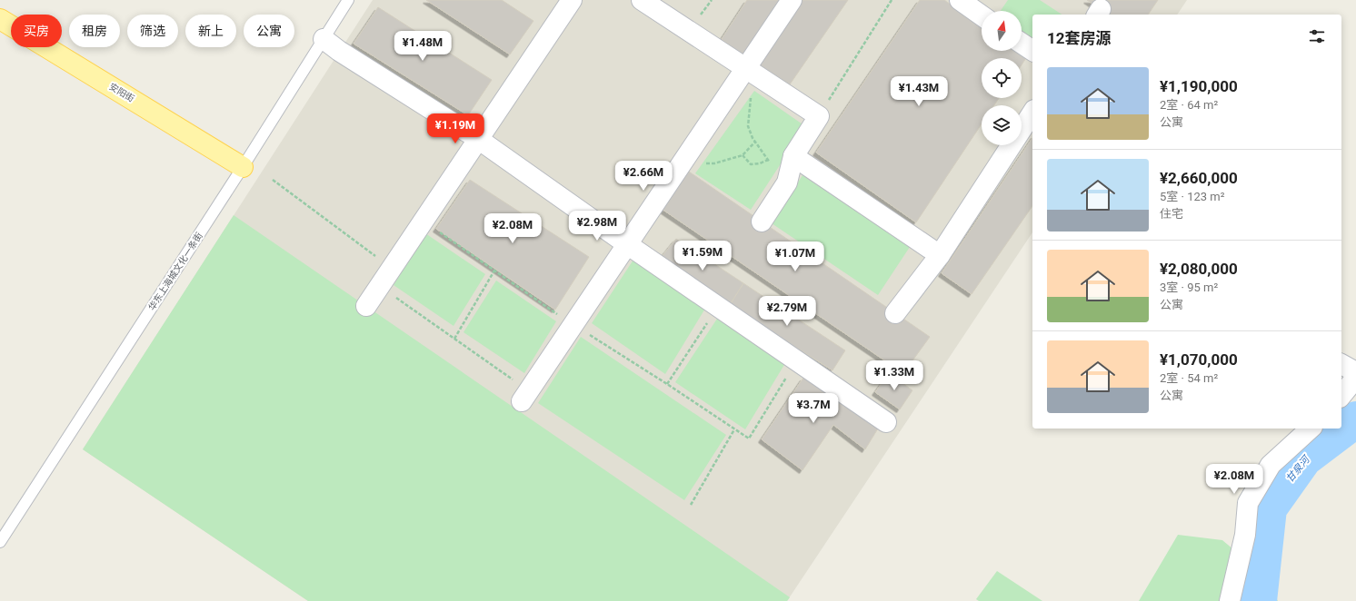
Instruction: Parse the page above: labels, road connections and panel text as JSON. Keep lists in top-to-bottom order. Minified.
{"streets":{"main road":["安阳街"],"lane":["华东上海城文化一条街"]},"crossings":[["安阳街","华东上海城文化一条街"]],"water":["甘泉河"],"north":"top","page":{"chip":["买房","租房","筛选","新上","公寓"],"heading":"12套房源","price":["¥1.48M","¥1.43M","¥1.19M","¥2.66M","¥2.98M","¥2.08M","¥1.59M","¥1.07M","¥2.79M","¥1.33M","¥3.7M","¥2.08M"],"list":[{"name":"¥1,190,000","note":"2室 · 64 m² · 公寓"},{"name":"¥2,660,000","note":"5室 · 123 m² · 住宅"},{"name":"¥2,080,000","note":"3室 · 95 m² · 公寓"},{"name":"¥1,070,000","note":"2室 · 54 m² · 公寓"}]}}
